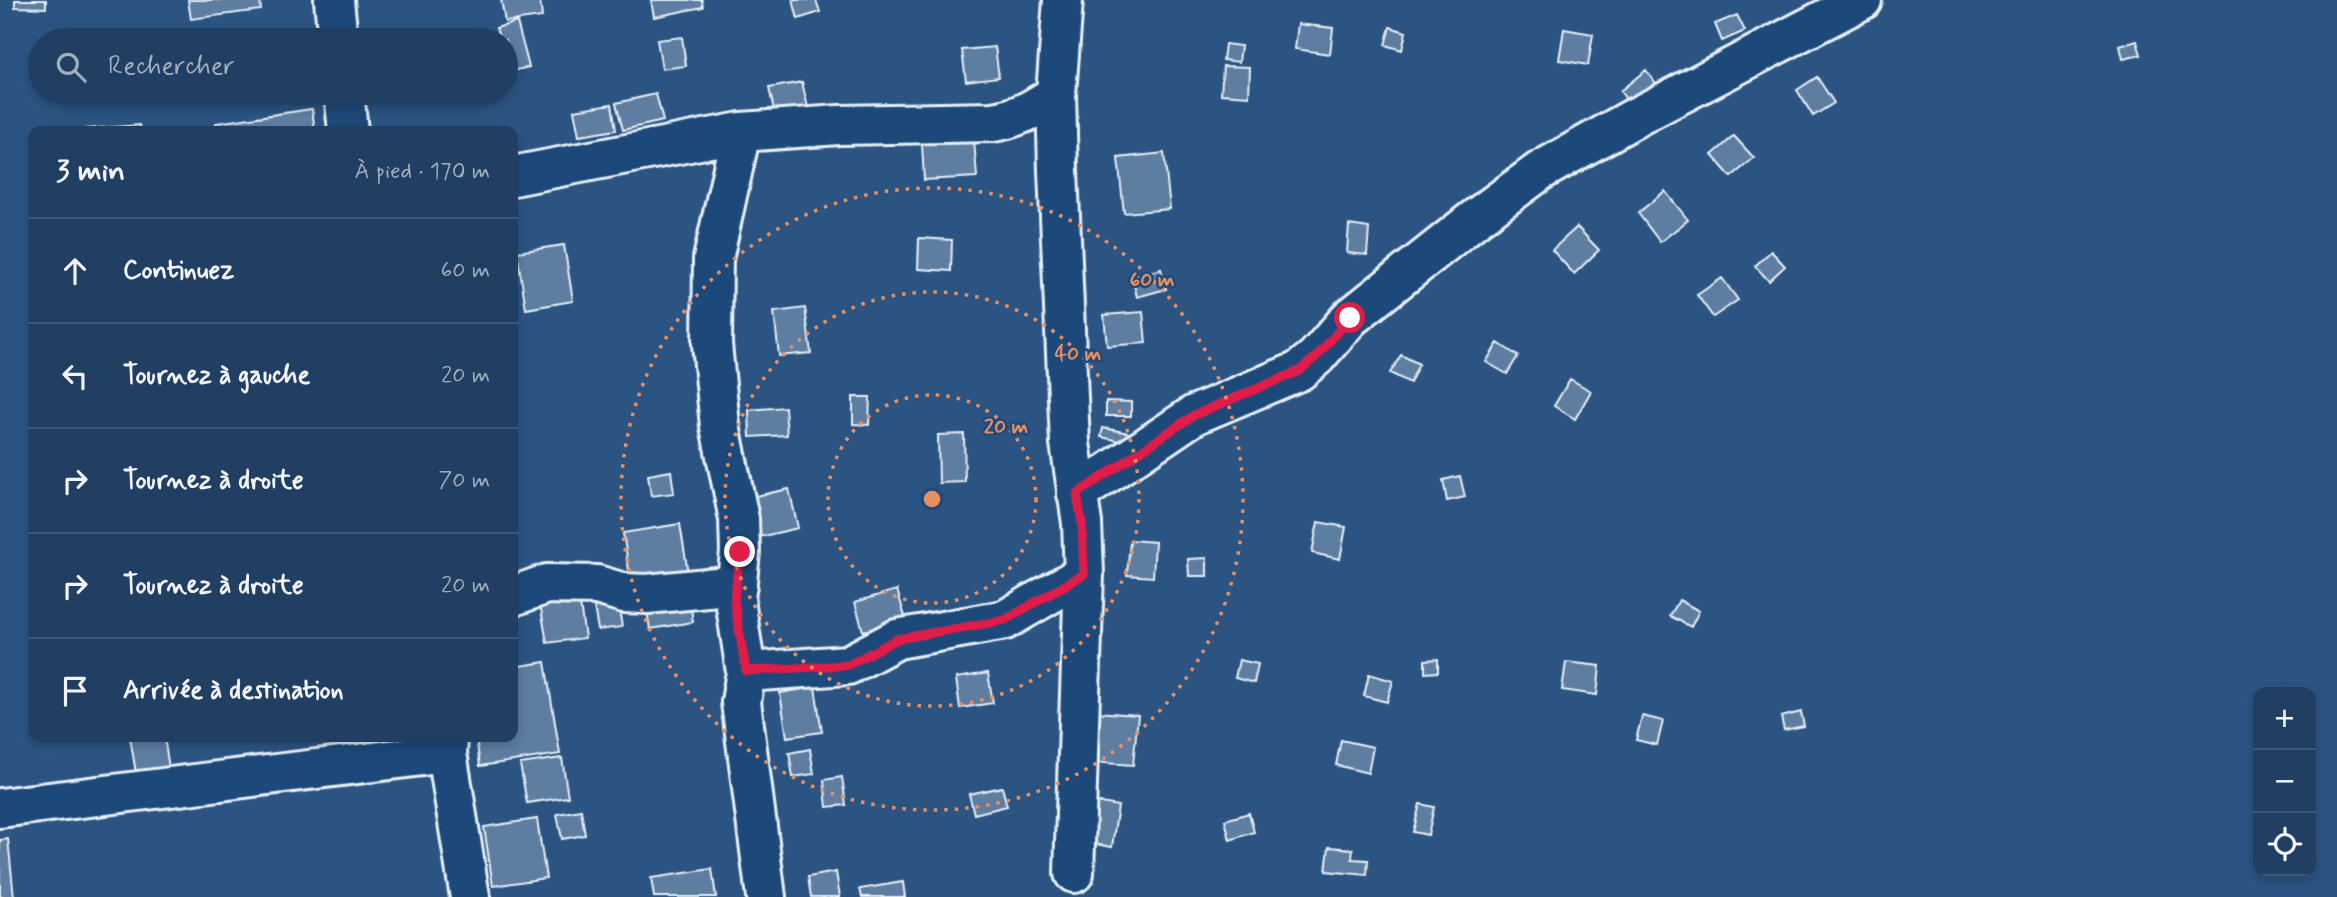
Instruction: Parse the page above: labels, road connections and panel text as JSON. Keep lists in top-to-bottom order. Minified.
{"page":{"search":"Rechercher","heading":["3 min","À pied · 170 m"],"list":[["Continuez","60 m"],["Tournez à gauche","20 m"],["Tournez à droite","70 m"],["Tournez à droite","20 m"],"Arrivée à destination"],"map_buttons":["+","−"]},"rings":["60 m","40 m","20 m"]}
